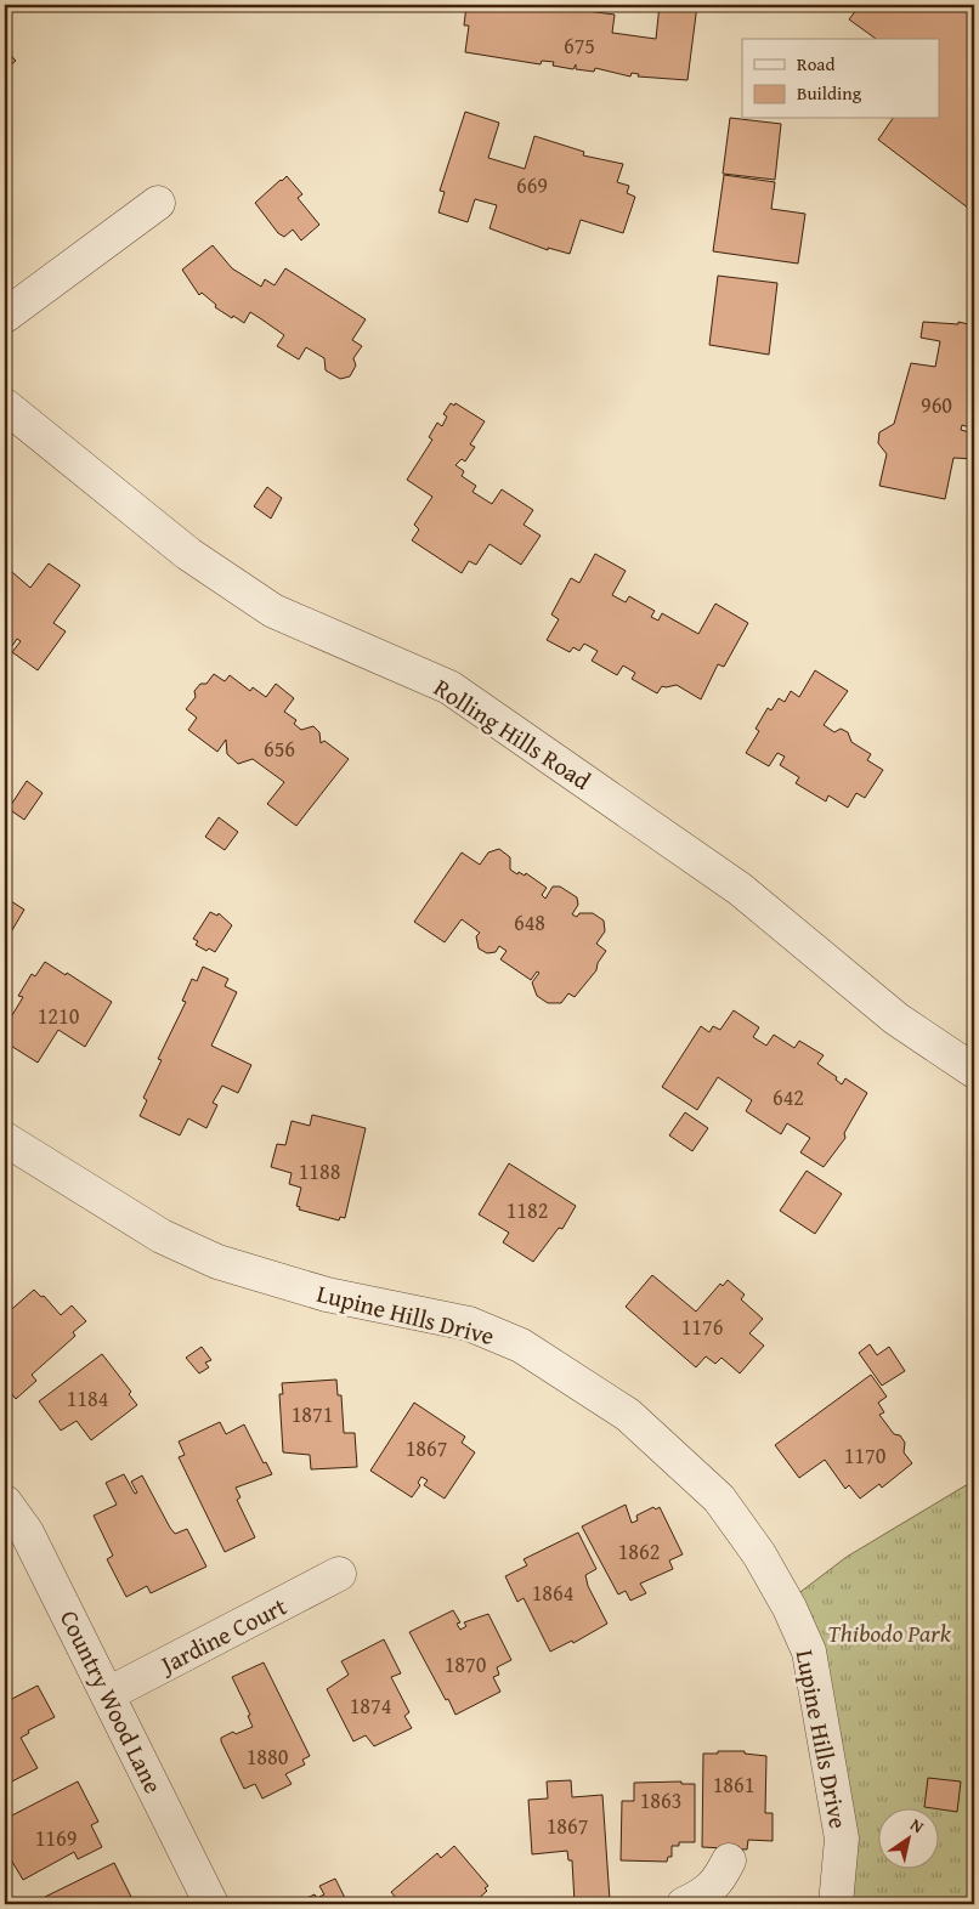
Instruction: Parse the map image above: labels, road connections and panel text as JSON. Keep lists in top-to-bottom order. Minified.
{"streets":{"street":["Rolling Hills Road","Lupine Hills Drive","Jardine Court","Country Wood Lane"]},"crossings":[["Jardine Court","Country Wood Lane"]],"parks":["Thibodo Park"],"house_numbers":["675","669","960","656","648","1210","642","1188","1182","1176","1184","1871","1867","1170","1862","1864","1870","1874","1880","1861","1863","1867","1169"],"legend":["Road","Building"],"north":"top right"}
